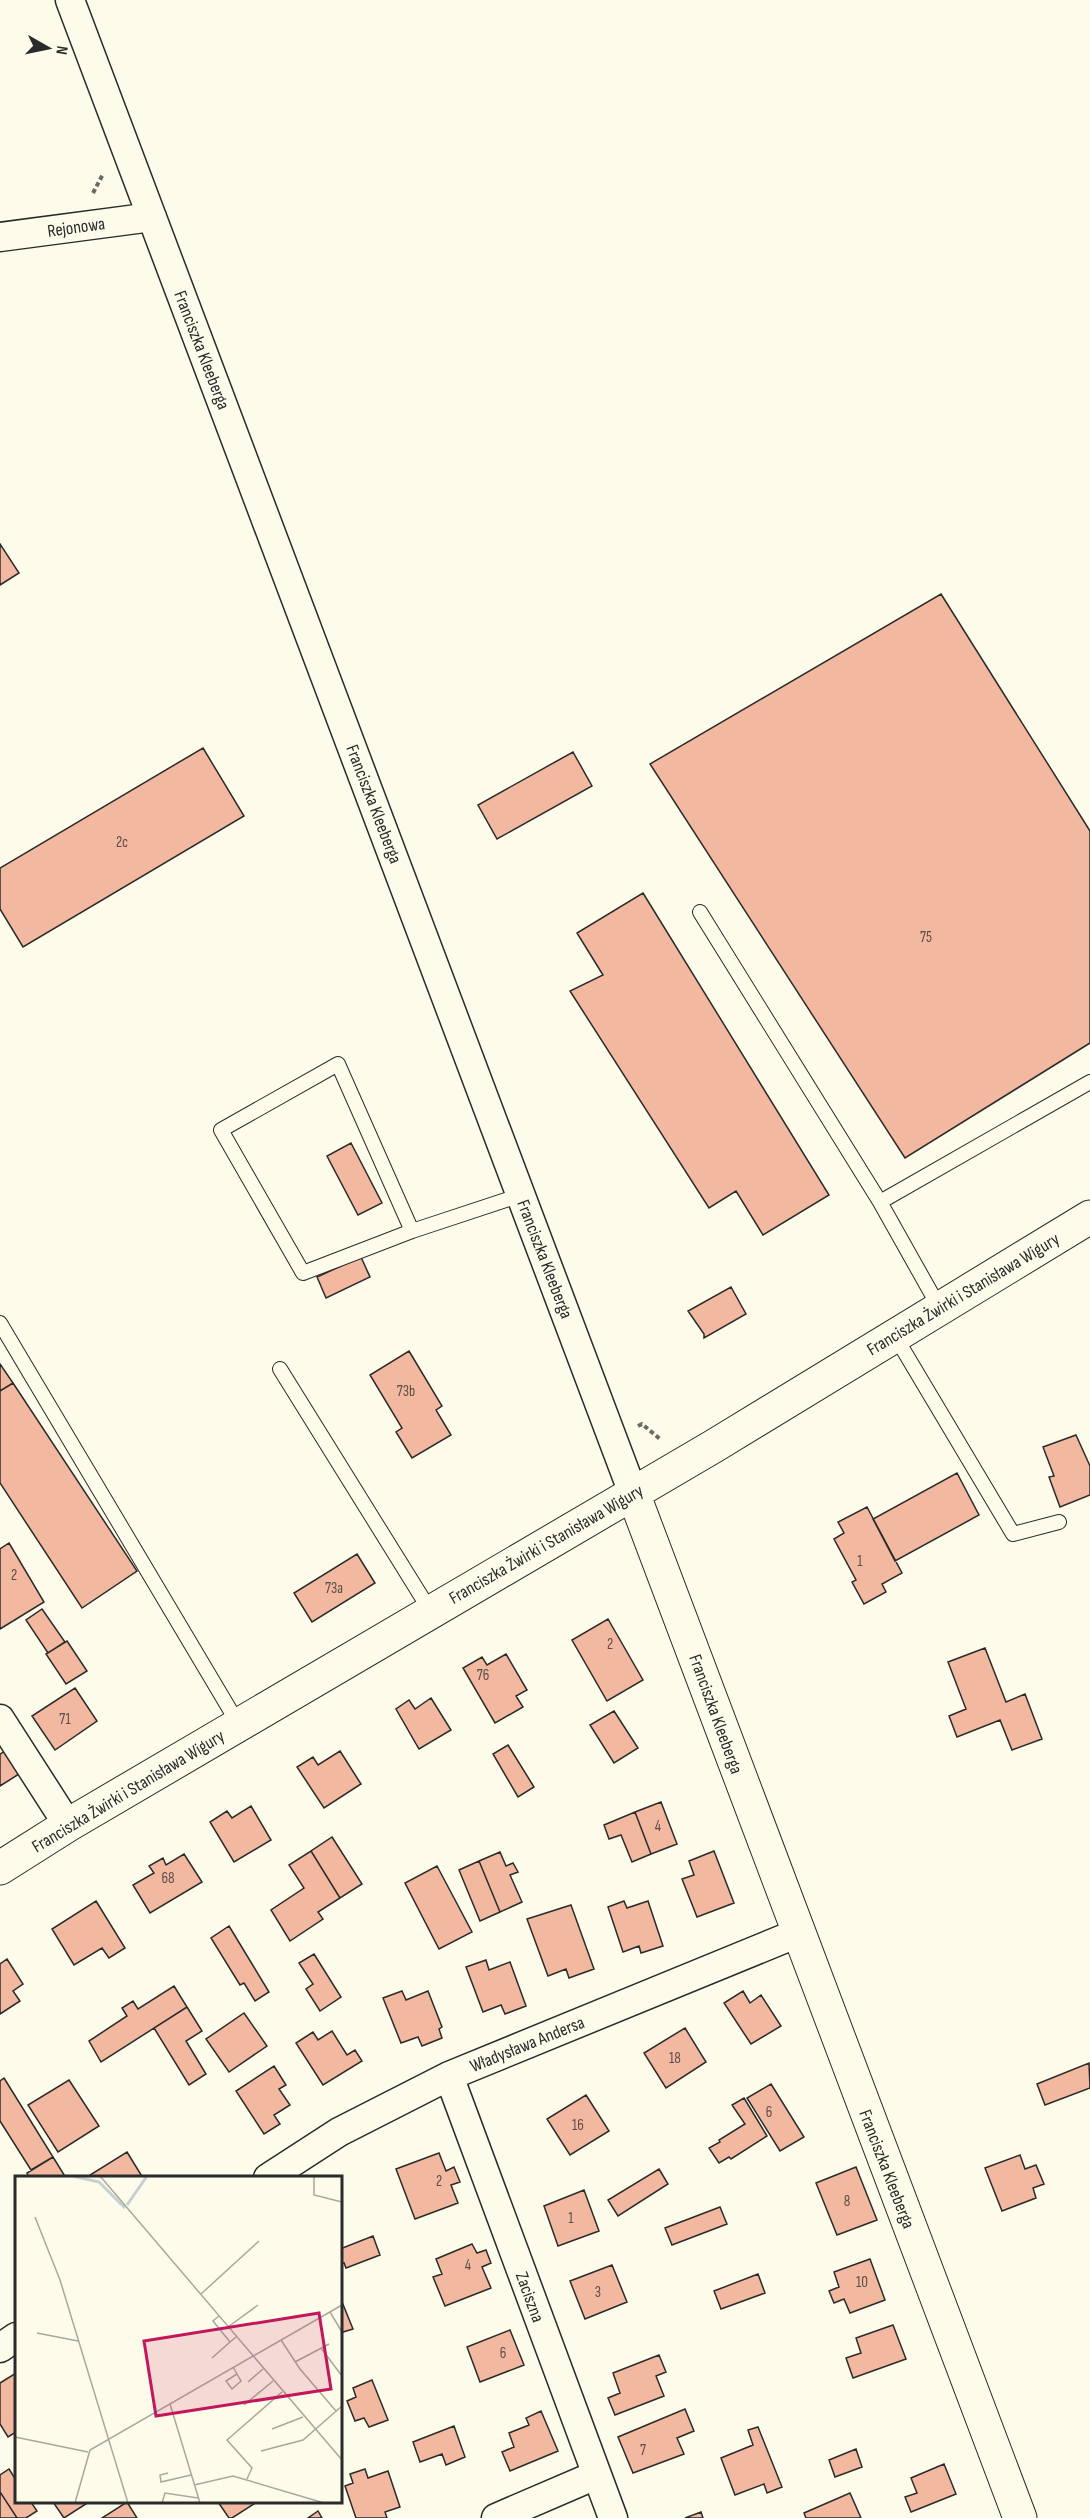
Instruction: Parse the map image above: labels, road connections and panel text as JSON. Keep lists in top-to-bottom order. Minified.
{"streets":{"street":["Rejonowa","Franciszka Kleeberga","Franciszka Żwirki i Stanisława Wigury","Władysława Andersa","Zaciszna"]},"crossings":[["Rejonowa","Franciszka Kleeberga"],["Franciszka Kleeberga","Franciszka Żwirki i Stanisława Wigury"],["Franciszka Kleeberga","Władysława Andersa"],["Władysława Andersa","Zaciszna"]],"house_numbers":["2c","75","73b","1","2","73a","2","76","71","4","68","18","6","16","2","8","1","4","10","3","6","7"],"north":"right"}
